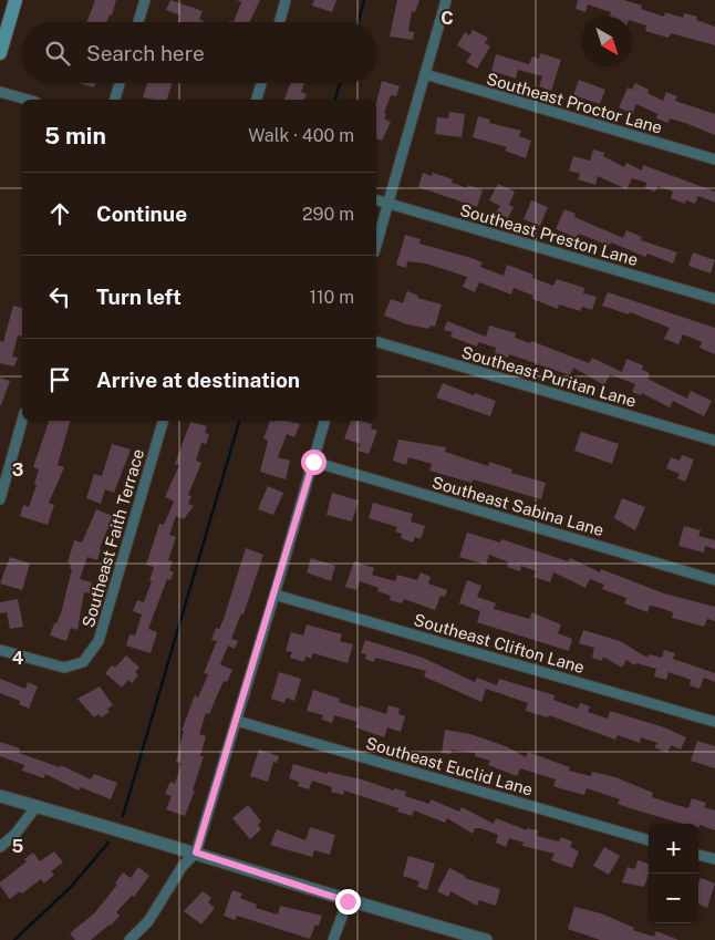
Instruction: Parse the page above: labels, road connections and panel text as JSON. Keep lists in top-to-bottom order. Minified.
{"streets":{"street":["Southeast Proctor Lane","Southeast Preston Lane","Southeast Puritan Lane","Southeast Sabina Lane","Southeast Faith Terrace","Southeast Clifton Lane","Southeast Euclid Lane"]},"north":"bottom right","page":{"search":"Search here","heading":["5 min","Walk · 400 m"],"list":[["Continue","290 m"],["Turn left","110 m"],"Arrive at destination"],"map_buttons":["+","−"]},"grid":{"columns":["C"],"rows":["3","4","5"]}}
